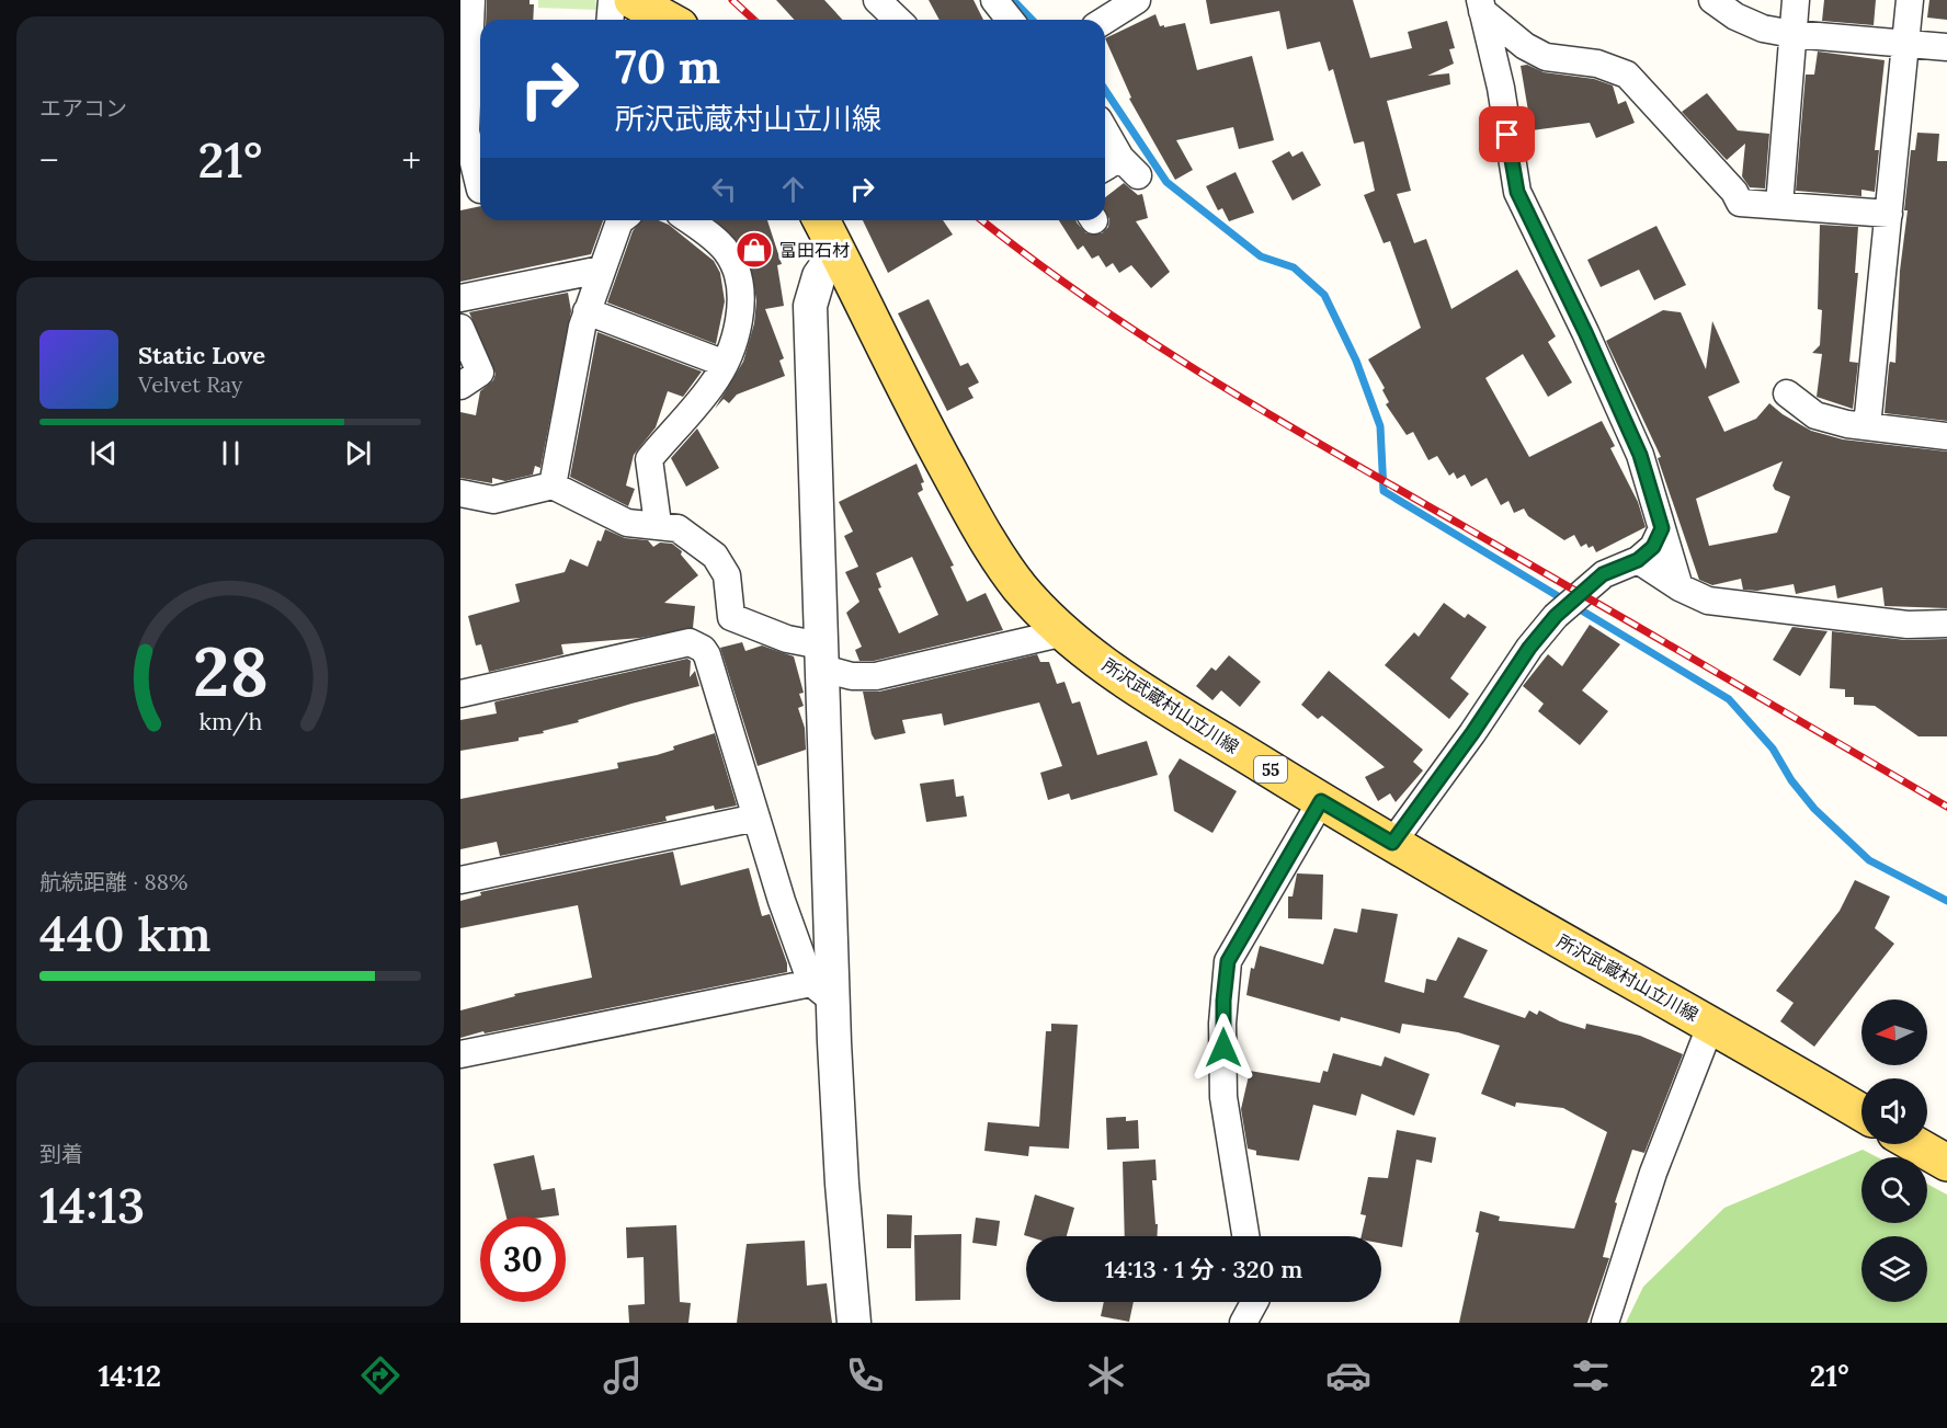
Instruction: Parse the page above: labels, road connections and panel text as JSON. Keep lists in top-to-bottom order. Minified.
{"streets":{"main road":["所沢武蔵村山立川線","55"]},"places":{"shop":["富田石材"]},"north":"left","page":{"tile":["エアコン",["航続距離 · 88%","440 km"],["到着","14:13"]],"turn":["70 m","所沢武蔵村山立川線"],"heat":["−","21°","+"],"song":["Static Love","Velvet Ray"],"limit":"30","trip":"14:13 · 1 分 · 320 m","tabs":["14:12","21°"],"gauge":["28","km/h"]}}
